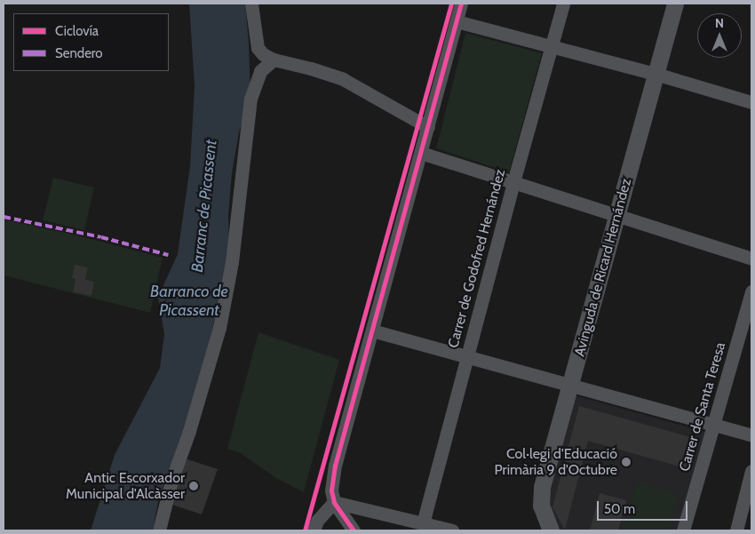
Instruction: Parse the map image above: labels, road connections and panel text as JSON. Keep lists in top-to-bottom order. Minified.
{"streets":{"street":["Carrer de Godofred Hernández","Avinguda de Ricard Hernández","Carrer de Santa Teresa"]},"water":["Barranc de Picassent","Barranco de Picassent"],"places":["Col·legi d'Educació Primària 9 d'Octubre","Antic Escorxador Municipal d'Alcàsser"],"legend":["Ciclovía","Sendero"],"scale_bar":"50 m","north":"top"}
